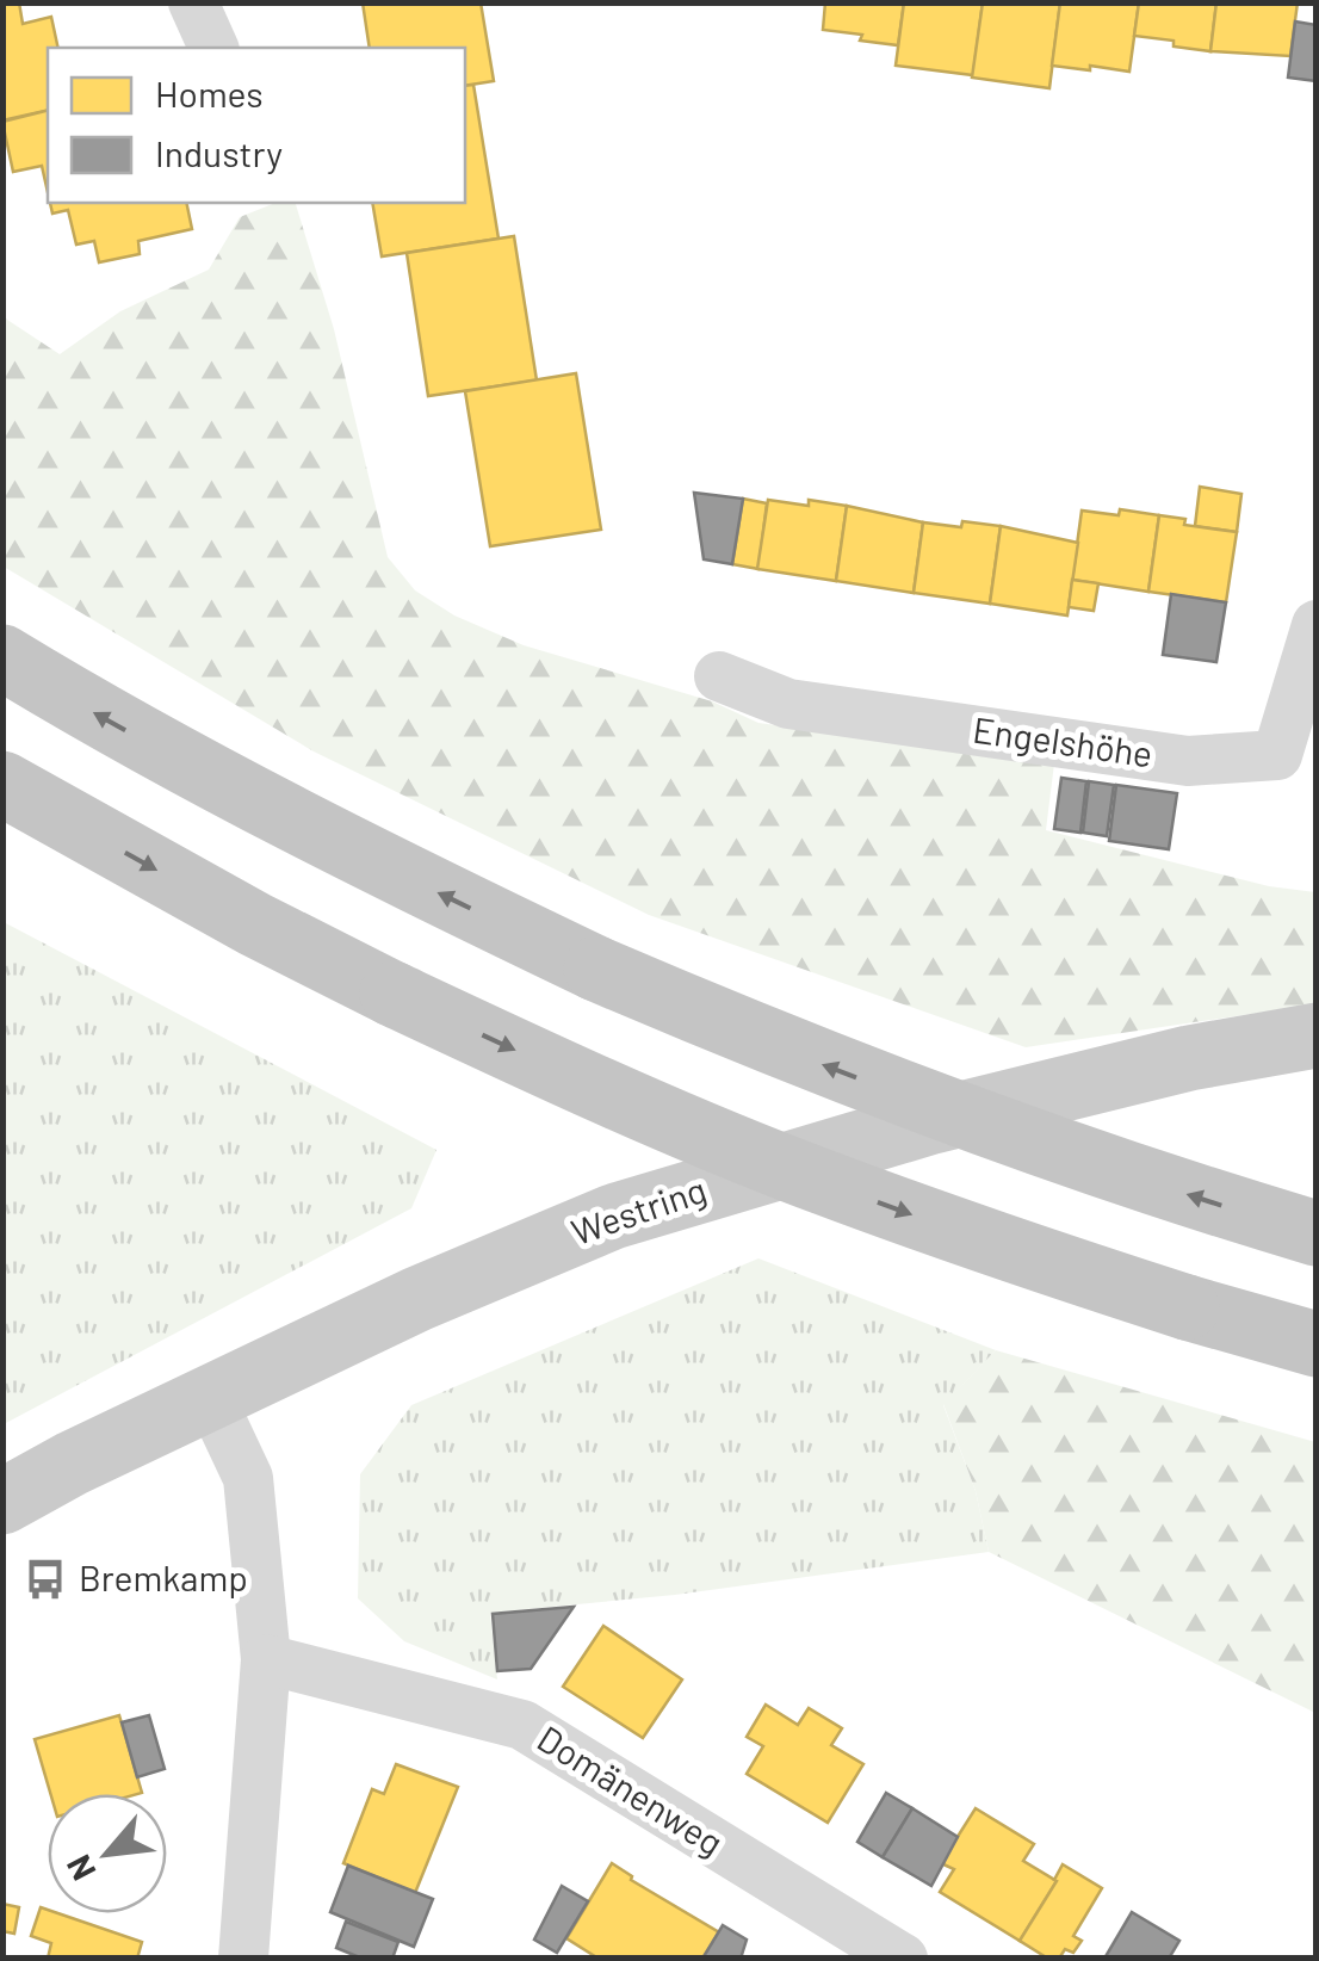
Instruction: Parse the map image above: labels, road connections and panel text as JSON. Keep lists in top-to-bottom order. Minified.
{"streets":{"main road":["Westring"],"street":["Engelshöhe","Domänenweg"]},"places":{"bus stop":["Bremkamp"]},"legend":["Homes","Industry"],"north":"bottom left"}
